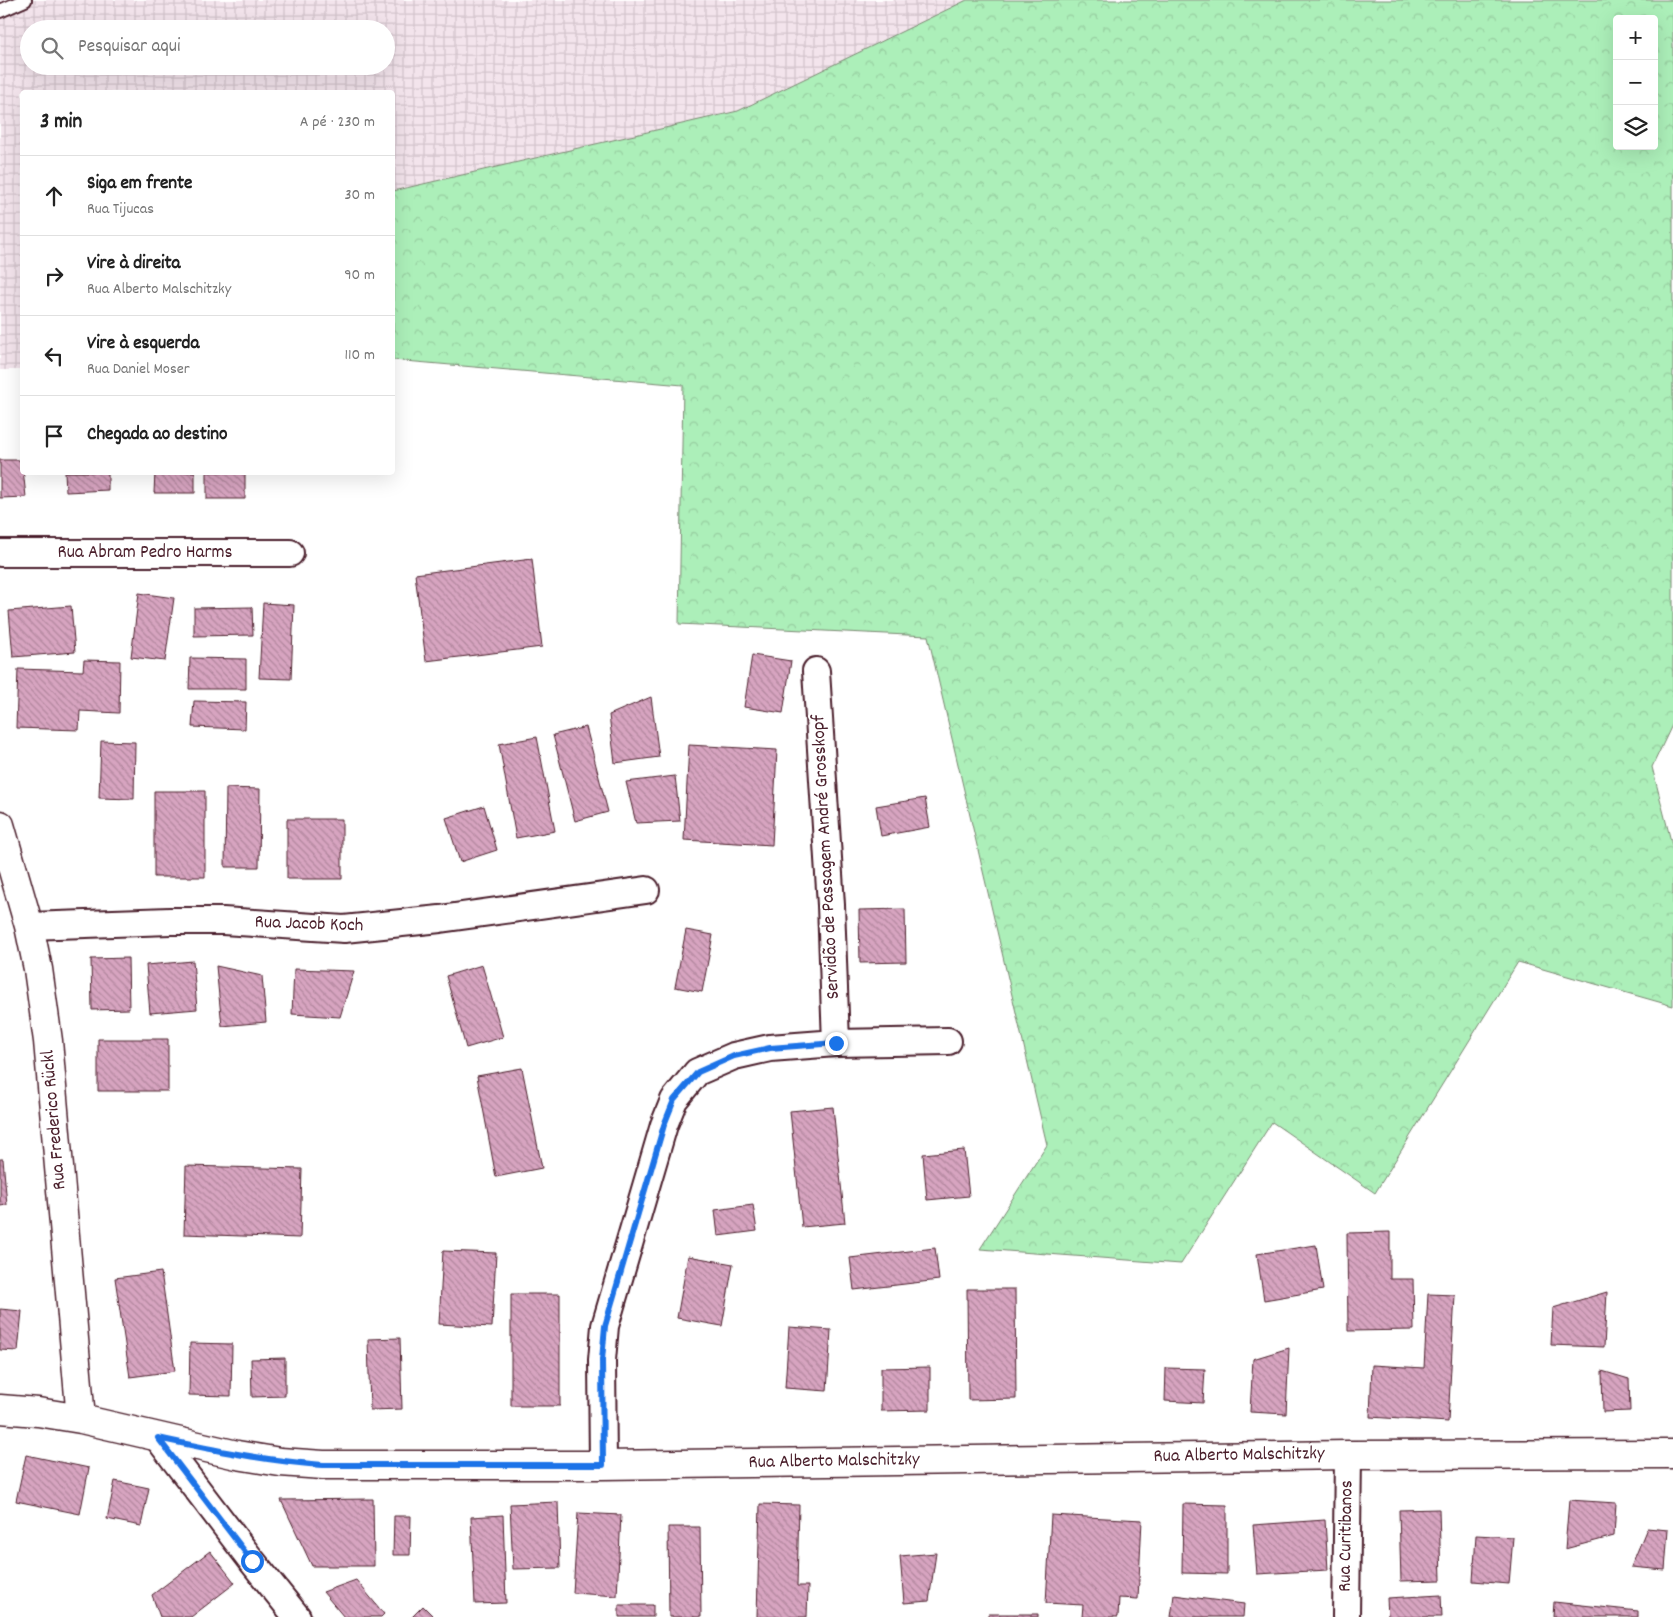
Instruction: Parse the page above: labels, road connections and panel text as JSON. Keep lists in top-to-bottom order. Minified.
{"streets":{"street":["Rua Abram Pedro Harms","Servidão de Passagem André Grosskopf","Rua Jacob Koch","Rua Frederico Rückl","Rua Alberto Malschitzky","Rua Curitibanos"]},"crossings":[["Rua Jacob Koch","Rua Frederico Rückl"],["Rua Frederico Rückl","Rua Alberto Malschitzky"],["Rua Alberto Malschitzky","Rua Curitibanos"]],"page":{"map_buttons":["+","−"],"search":"Pesquisar aqui","heading":["3 min","A pé · 230 m"],"list":[["Siga em frente","Rua Tijucas","30 m"],["Vire à direita","Rua Alberto Malschitzky","90 m"],["Vire à esquerda","Rua Daniel Moser","110 m"],"Chegada ao destino"]}}
